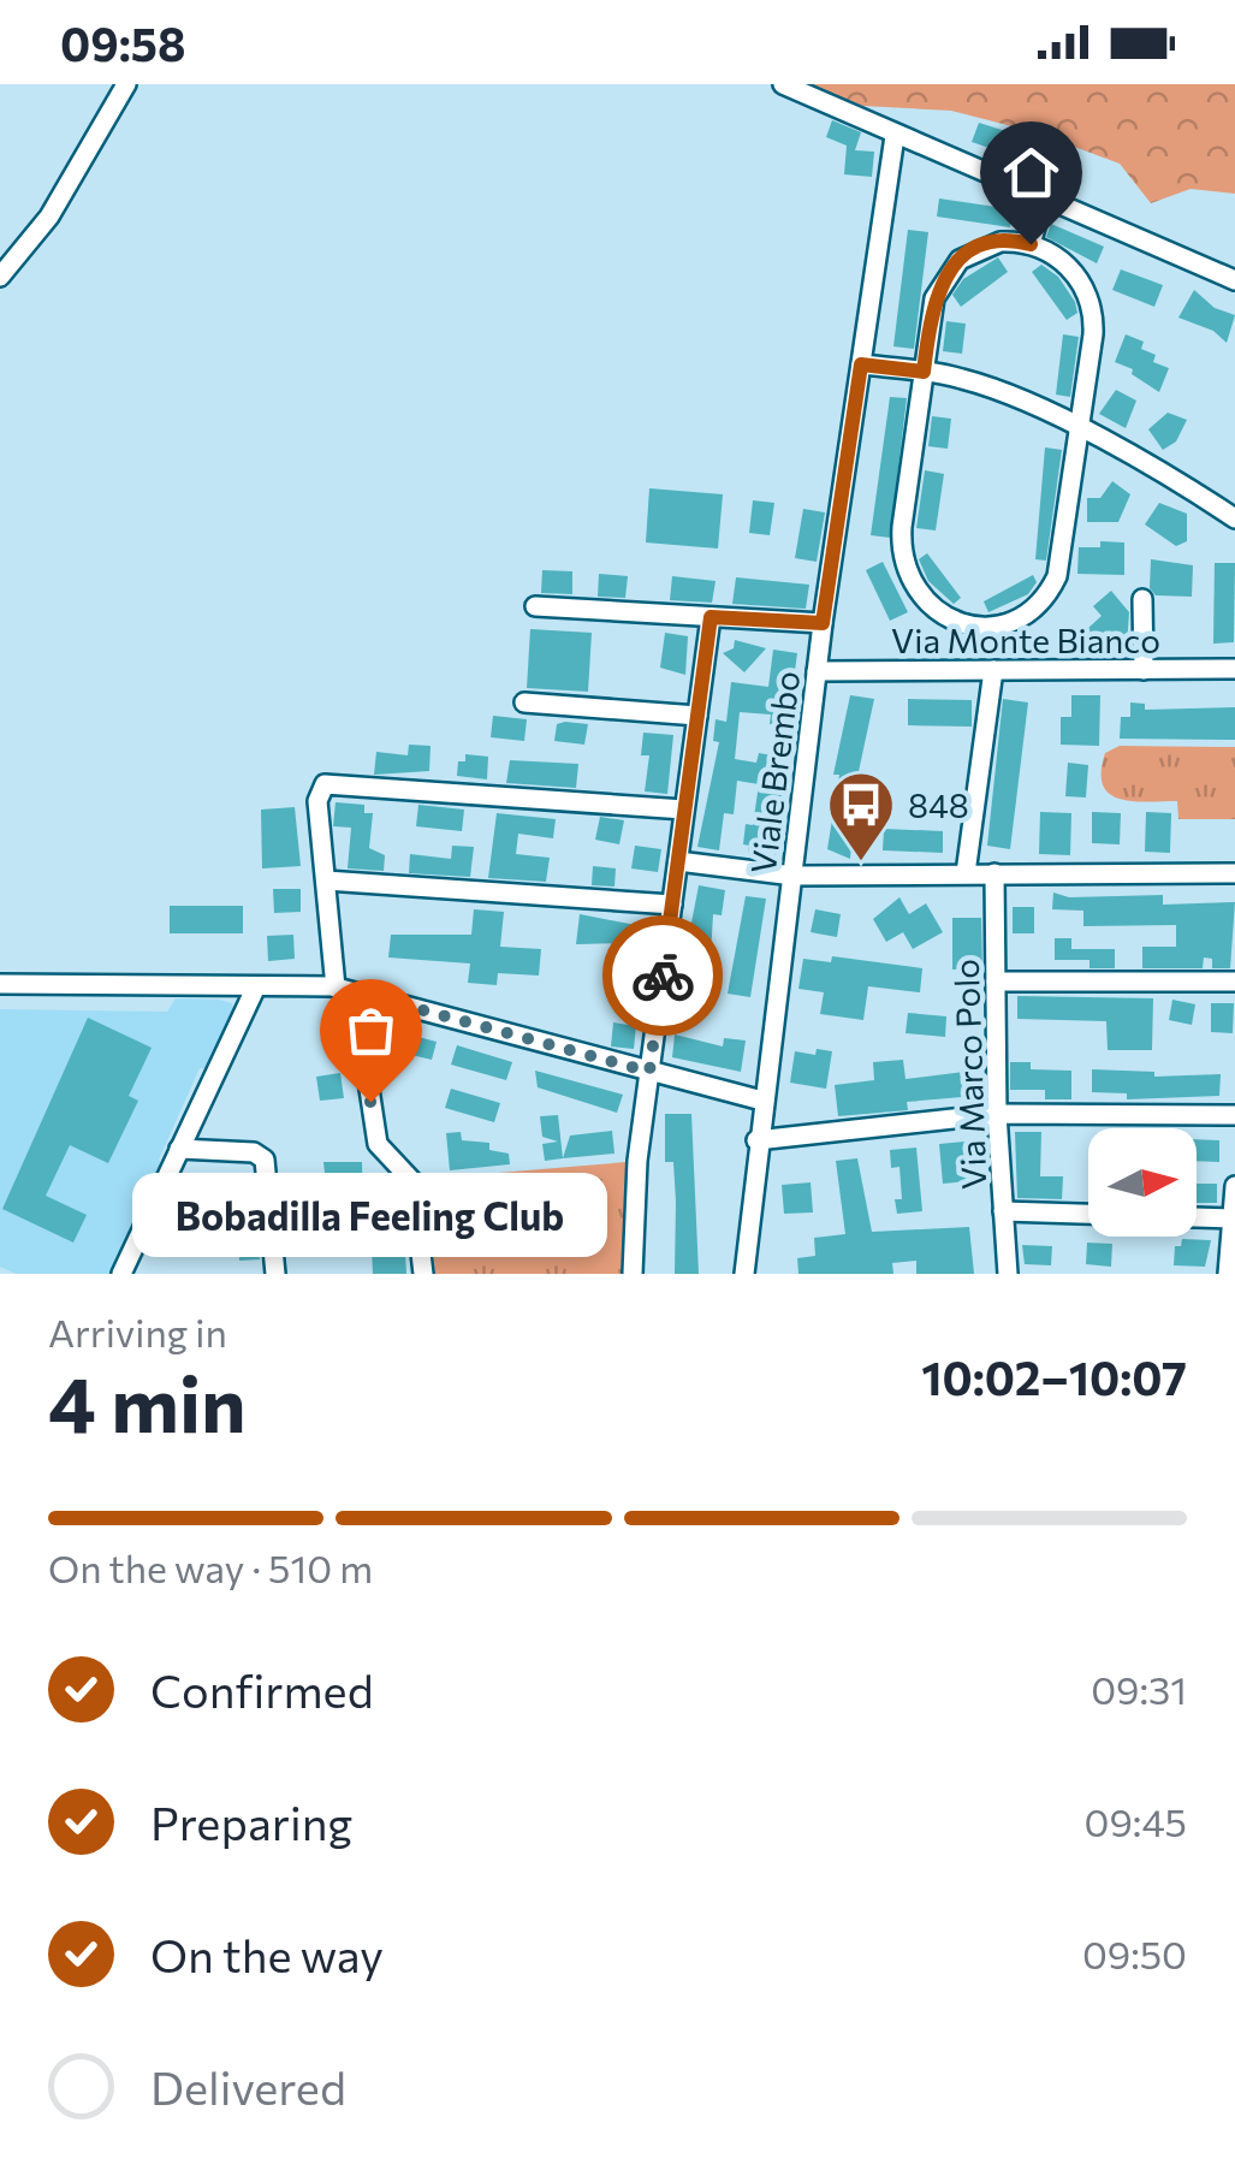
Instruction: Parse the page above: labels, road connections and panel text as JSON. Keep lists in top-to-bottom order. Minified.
{"streets":{"street":["Via Monte Bianco","Viale Brembo","Via Marco Polo"]},"crossings":[["Via Monte Bianco","Viale Brembo"]],"places":{"bus stop":["848"],"other":["Bobadilla Feeling Club"]},"north":"right","page":{"status":"09:58","bubble":"Bobadilla Feeling Club","heading":["4 min","Arriving in","10:02–10:07"],"bar":"On the way · 510 m","list":[["Confirmed","09:31"],["Preparing","09:45"],["On the way","09:50"],"Delivered"]}}
